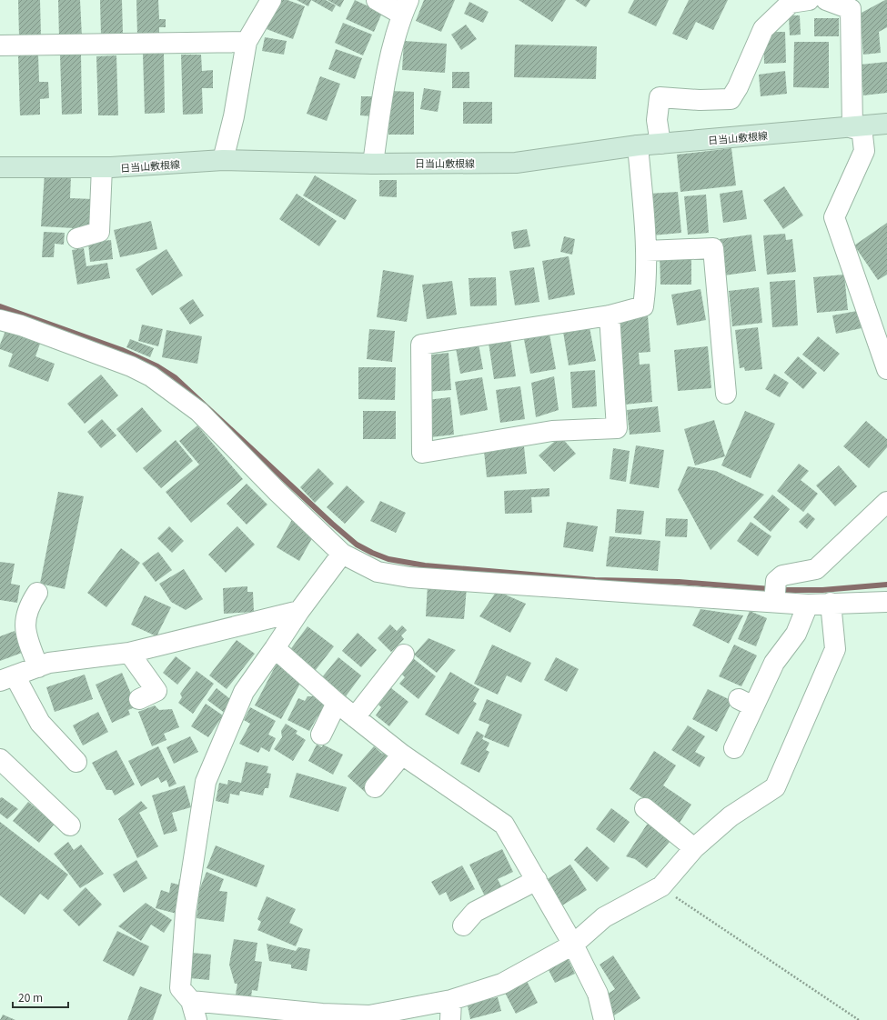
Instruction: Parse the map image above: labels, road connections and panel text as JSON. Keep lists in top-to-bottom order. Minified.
{"streets":{"main road":["日当山敷根線"]},"scale_bar":"20 m"}
